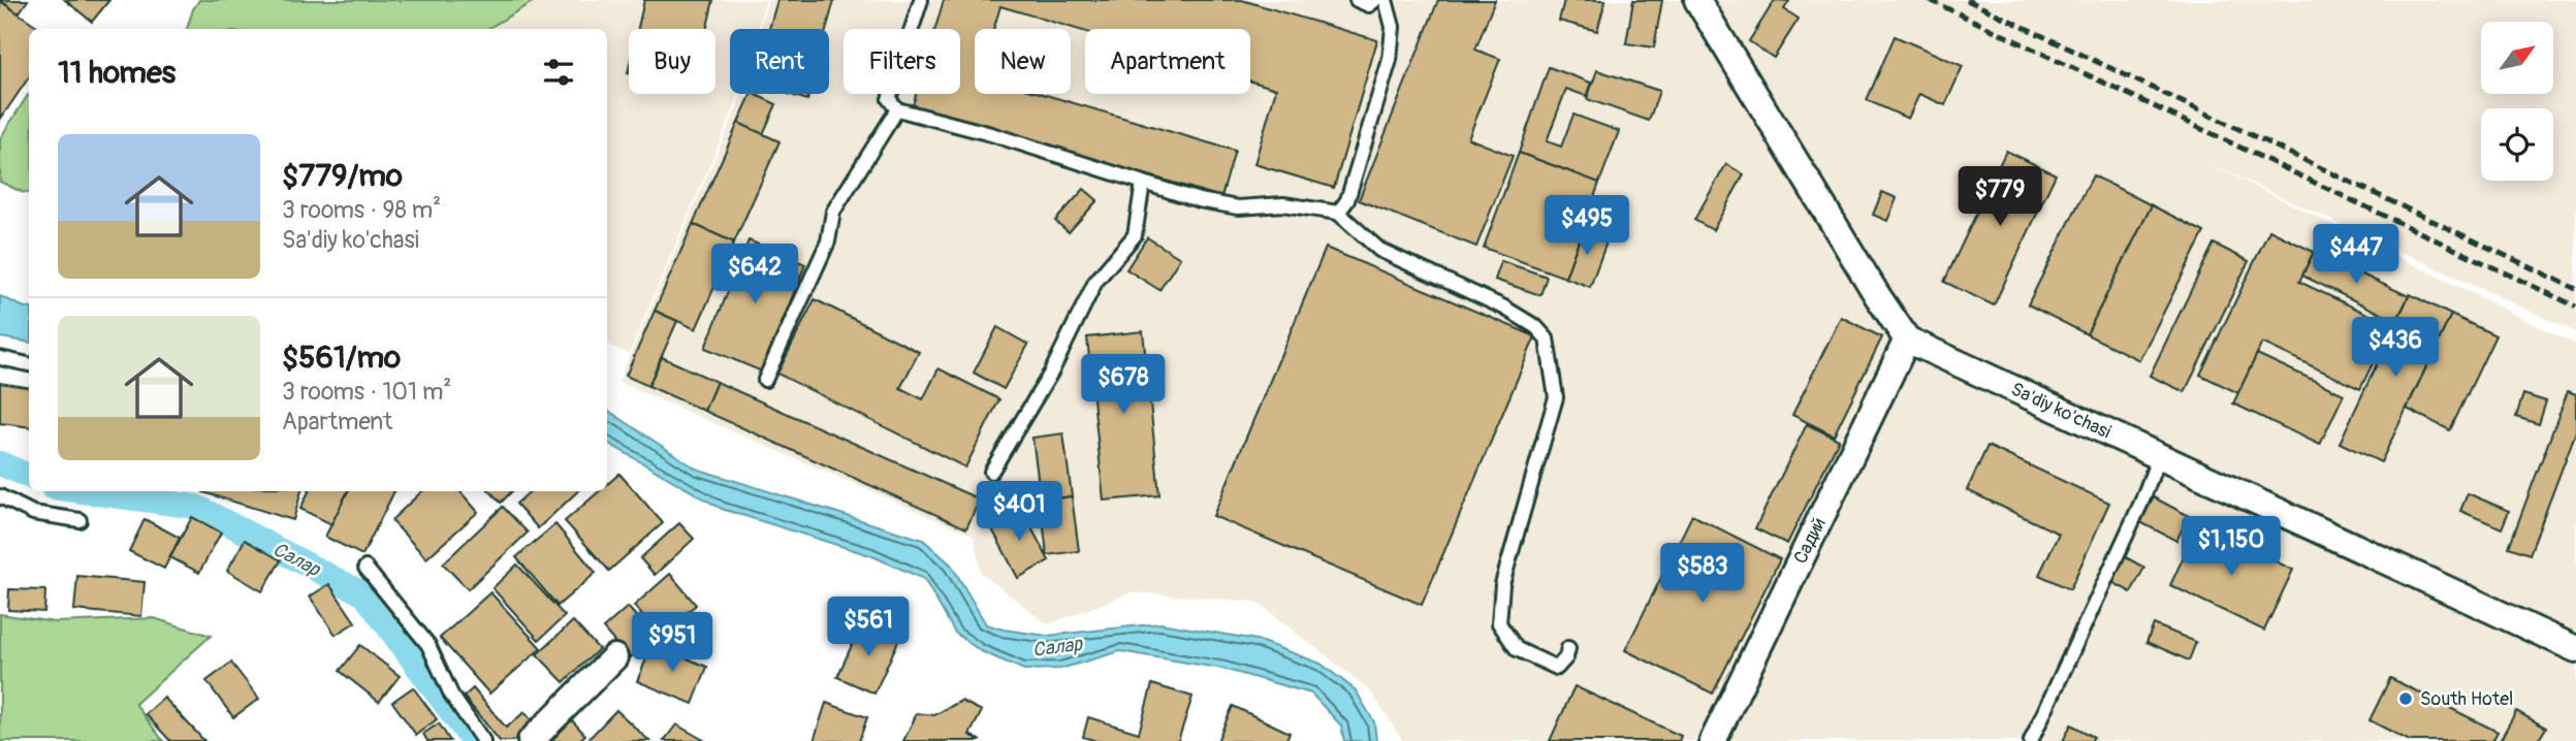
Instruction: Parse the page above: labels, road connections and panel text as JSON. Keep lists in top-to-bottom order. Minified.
{"streets":{"street":["Sa'diy ko'chasi","Садий"]},"crossings":[["Sa'diy ko'chasi","Садий"]],"water":["Салар"],"places":["South Hotel"],"north":"top right","page":{"chip":["Buy","Rent","Filters","New","Apartment"],"heading":"11 homes","list":[{"name":"$779/mo","note":"3 rooms · 98 m² · Sa'diy ko'chasi"},{"name":"$561/mo","note":"3 rooms · 101 m² · Apartment"}],"price":["$779","$495","$447","$642","$436","$678","$401","$1,150","$583","$561","$951"]}}
